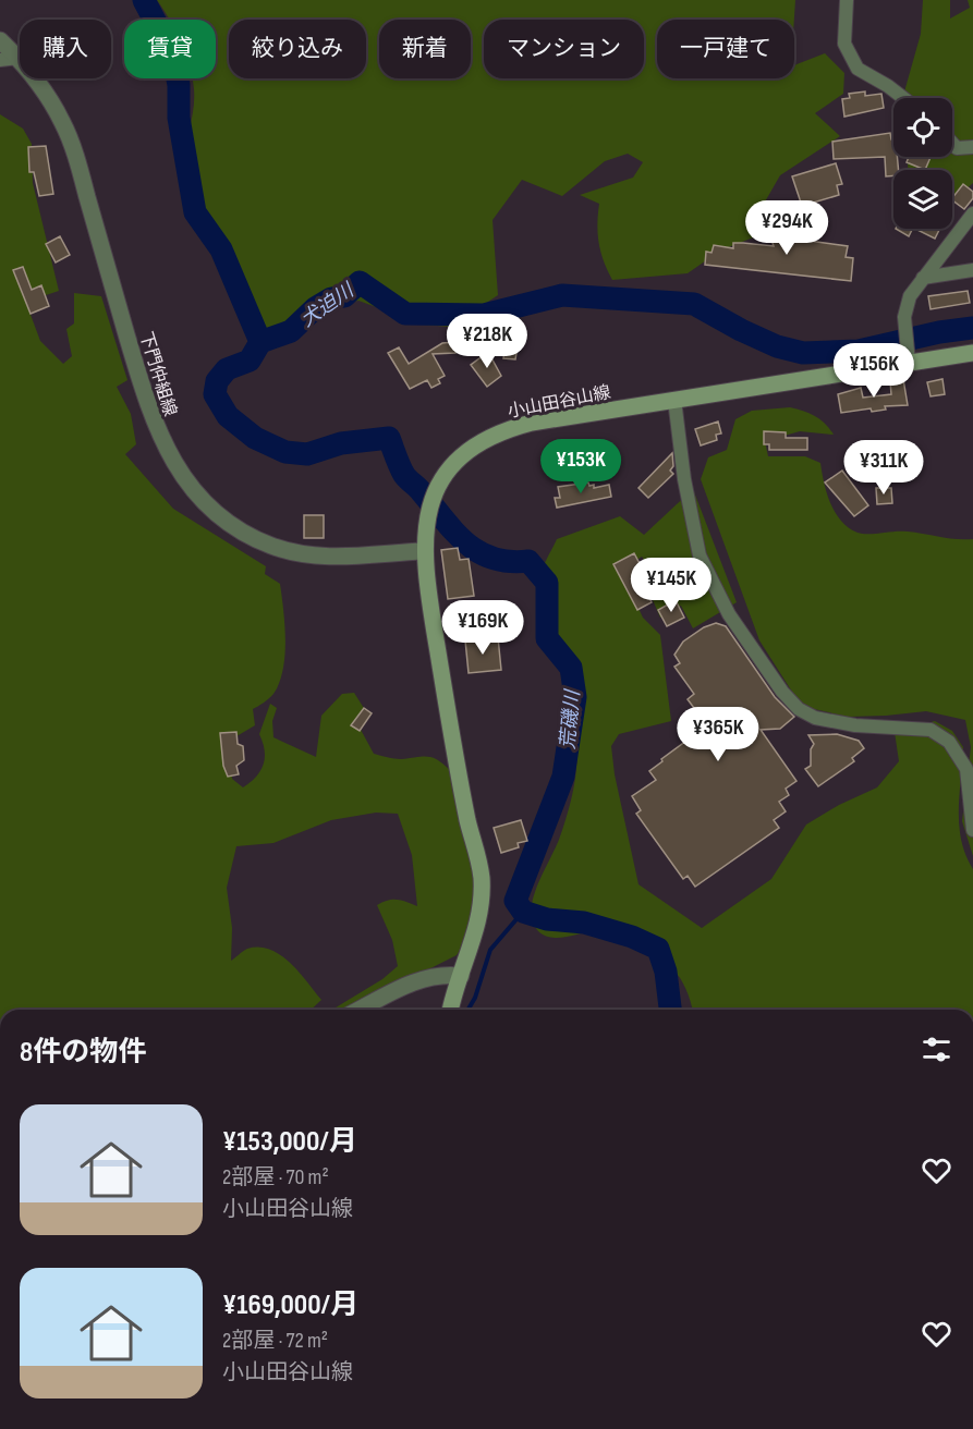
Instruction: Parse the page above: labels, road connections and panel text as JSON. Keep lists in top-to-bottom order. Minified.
{"streets":{"main road":["小山田谷山線"],"street":["下門仲組線"]},"crossings":[["下門仲組線","小山田谷山線"]],"water":["犬迫川","荒磯川"],"page":{"chip":["購入","賃貸","絞り込み","新着","マンション","一戸建て"],"price":["¥294K","¥218K","¥156K","¥153K","¥311K","¥145K","¥169K","¥365K"],"heading":"8件の物件","list":[{"name":"¥153,000/月","note":"2部屋 · 70 m² · 小山田谷山線"},{"name":"¥169,000/月","note":"2部屋 · 72 m² · 小山田谷山線"}]}}
